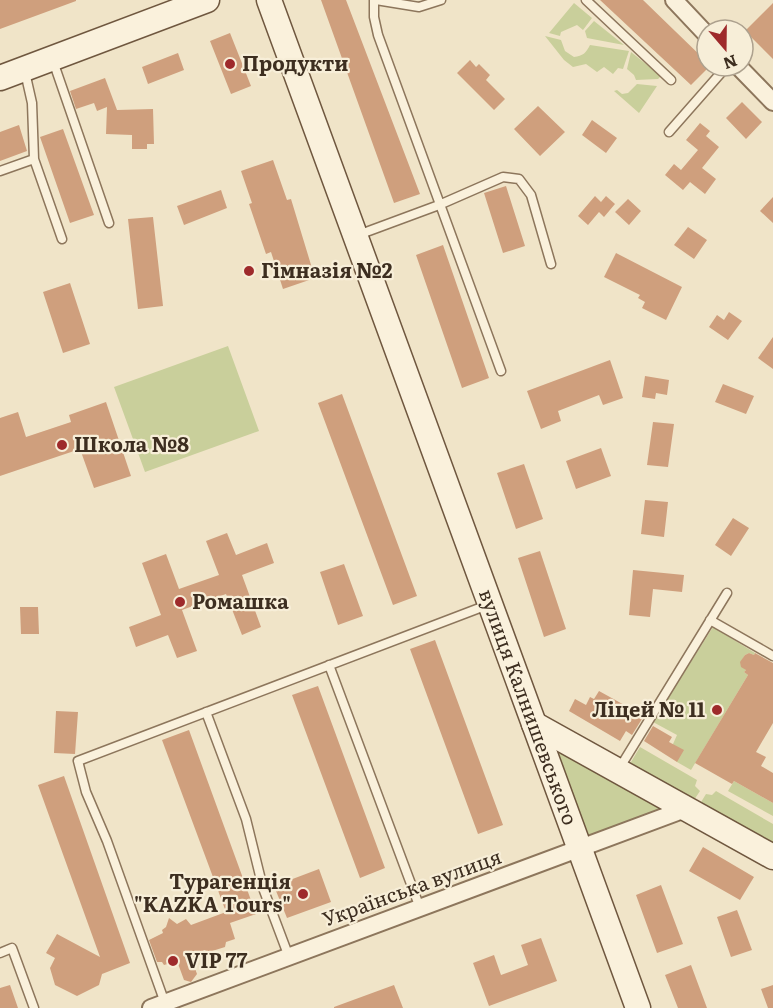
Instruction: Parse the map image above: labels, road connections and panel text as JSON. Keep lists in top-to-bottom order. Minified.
{"streets":{"street":["вулиця Калнишевського","Українська вулиця"]},"crossings":[["вулиця Калнишевського","Українська вулиця"]],"places":["Продукти","Гімназія №2","Школа №8","Ромашка","Ліцей № 11","Турагенція \"KAZKA Tours\"","VIP 77"],"north":"bottom"}
